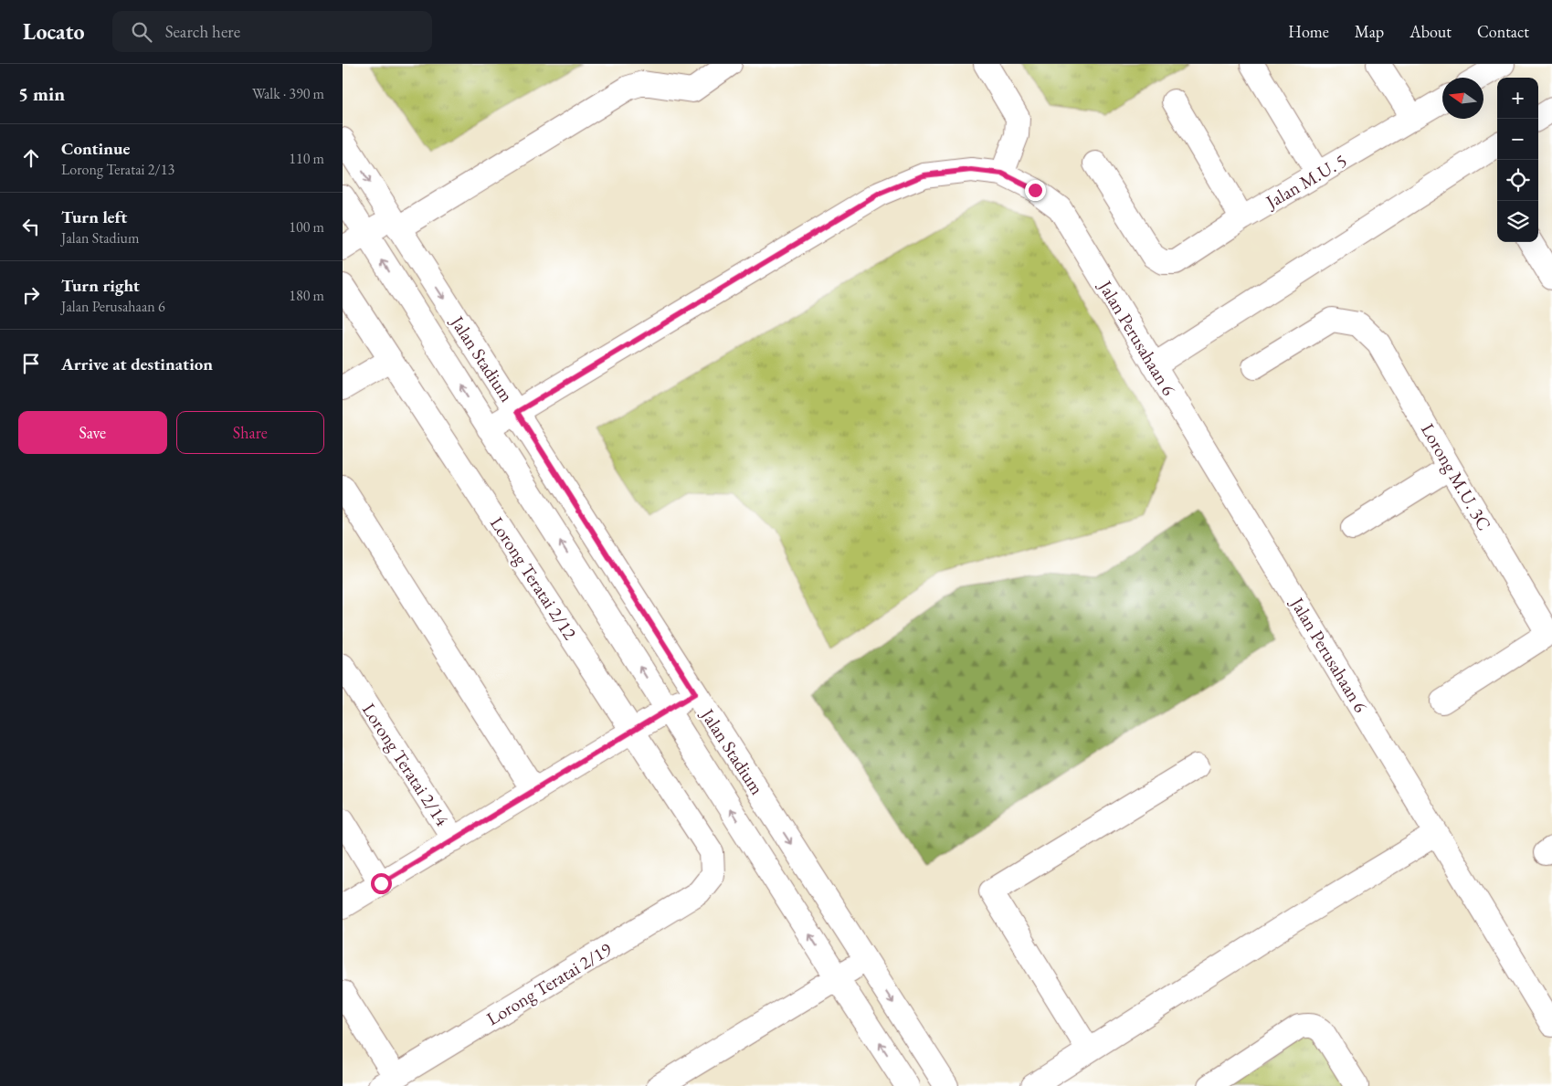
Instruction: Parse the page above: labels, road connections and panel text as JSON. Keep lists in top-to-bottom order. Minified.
{"streets":{"street":["Jalan M.U. 5","Jalan Perusahaan 6","Jalan Stadium","Lorong M.U. 3C","Lorong Teratai 2/12","Lorong Teratai 2/14","Lorong Teratai 2/19"]},"crossings":[["Jalan Perusahaan 6","Jalan Stadium"],["Lorong Teratai 2/12","Lorong Teratai 2/19"]],"north":"left","page":{"header":"Locato","search":"Search here","nav":["Home","Map","About","Contact"],"heading":["5 min","Walk · 390 m"],"map_buttons":["+","−"],"list":[["Continue","Lorong Teratai 2/13","110 m"],["Turn left","Jalan Stadium","100 m"],["Turn right","Jalan Perusahaan 6","180 m"],"Arrive at destination"],"buttons":["Save","Share"]}}
